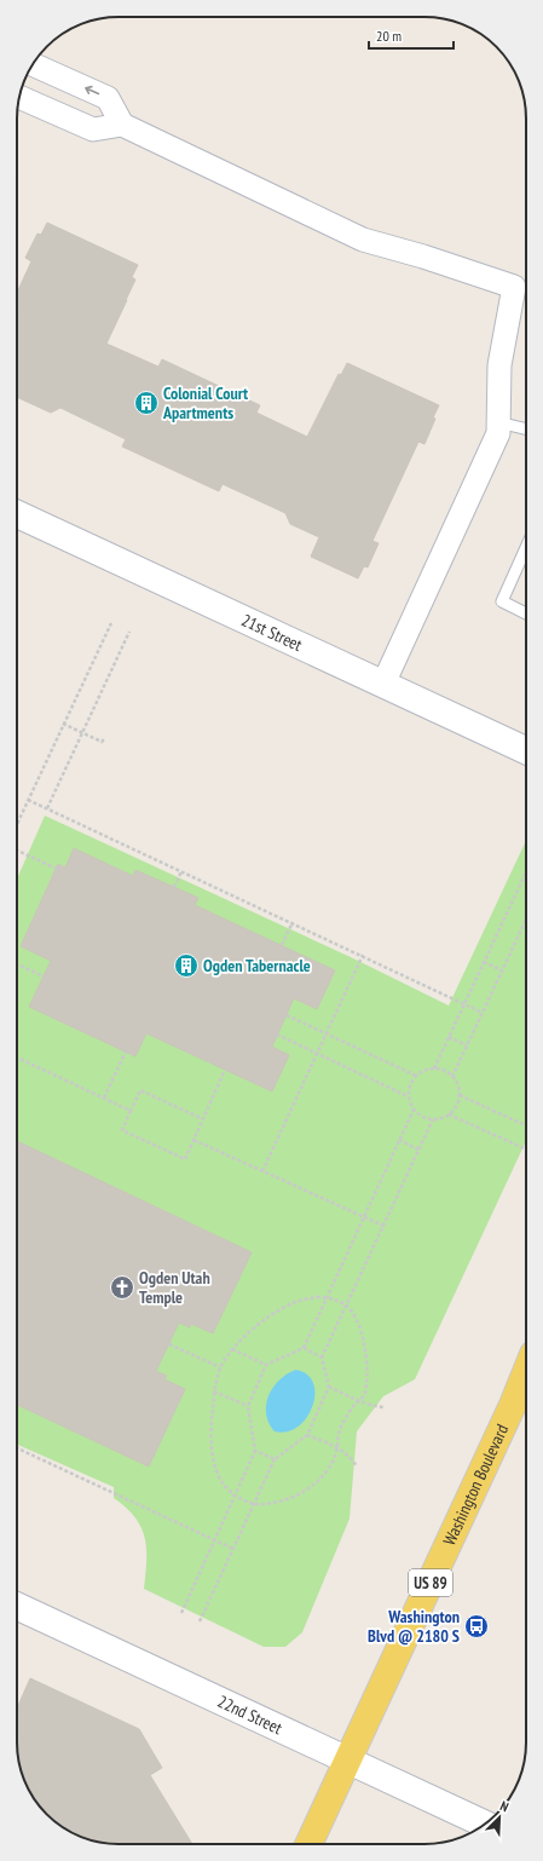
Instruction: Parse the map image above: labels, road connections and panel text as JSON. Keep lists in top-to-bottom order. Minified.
{"streets":{"main road":["21st Street","Washington Boulevard","US 89","22nd Street"]},"crossings":[["Washington Boulevard","22nd Street"]],"places":{"building":["Colonial Court Apartments","Ogden Tabernacle"],"church":["Ogden Utah Temple"],"bus stop":["Washington Blvd @ 2180 S"]},"scale_bar":"20 m","north":"top right"}
